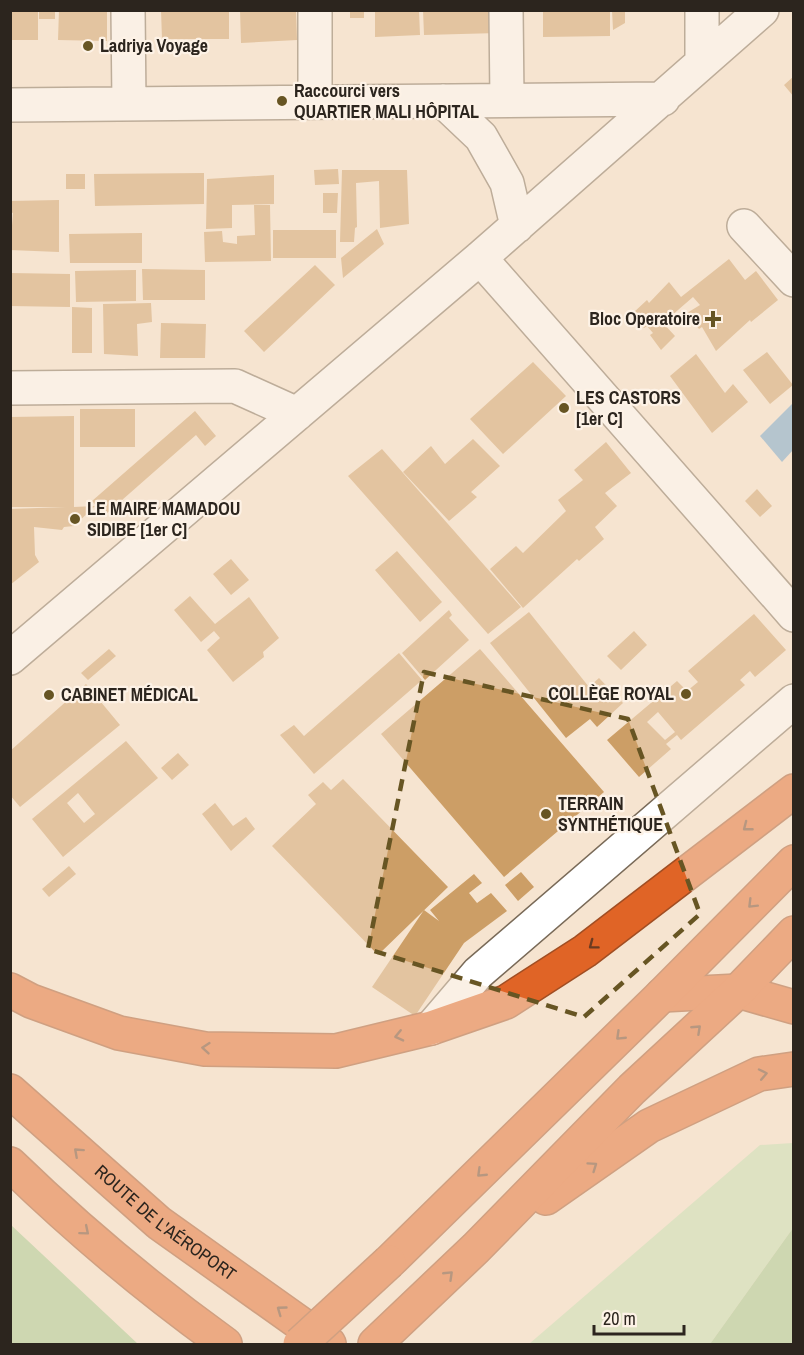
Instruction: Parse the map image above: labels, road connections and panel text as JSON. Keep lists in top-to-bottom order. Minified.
{"streets":{"highway":["ROUTE DE L'AÉROPORT"]},"places":{"other":["Ladriya Voyage","Raccourci vers QUARTIER MALI HÔPITAL","LES CASTORS [1er C]","LE MAIRE MAMADOU SIDIBE [1er C]","COLLÈGE ROYAL","CABINET MÉDICAL","TERRAIN SYNTHÉTIQUE"],"health":["Bloc Operatoire"]},"scale_bar":"20 m"}
